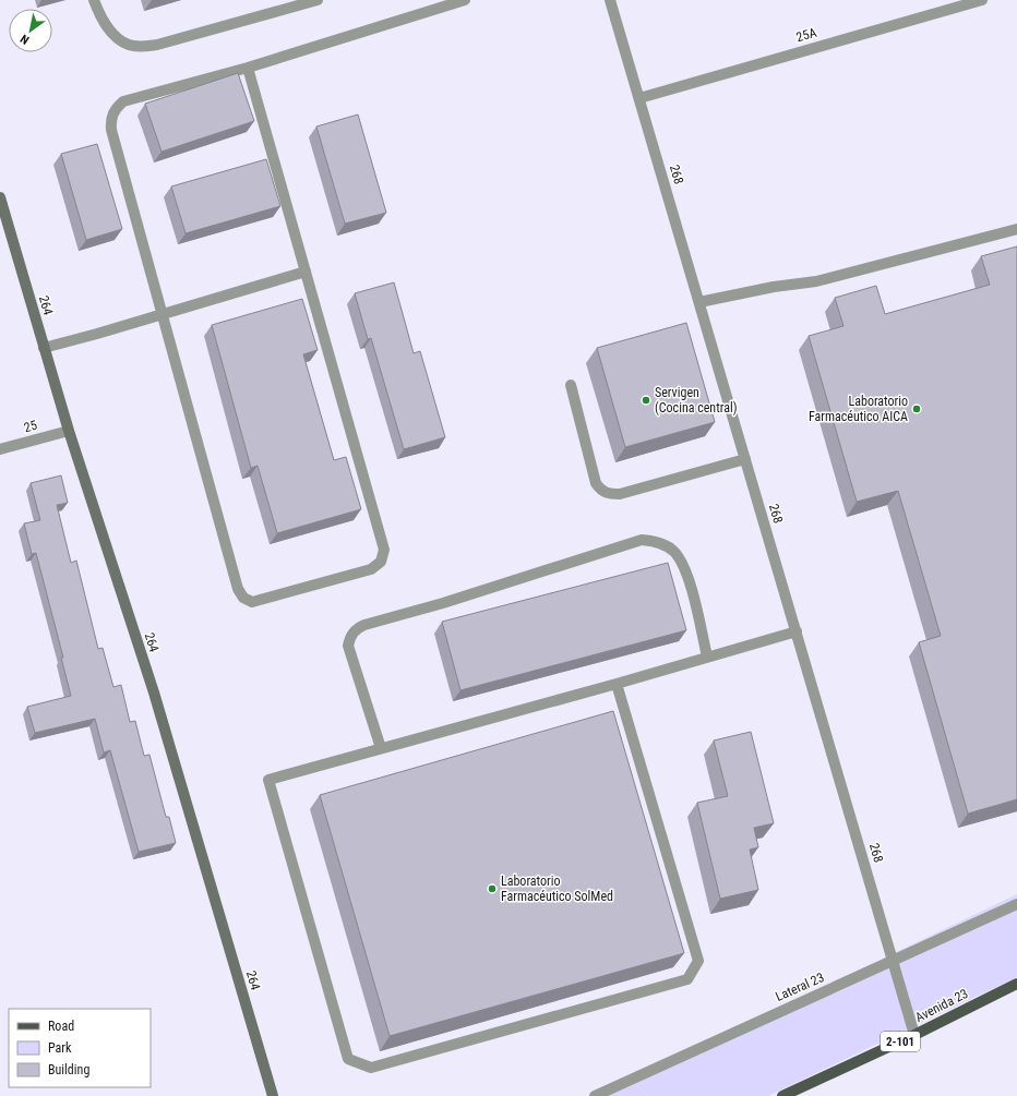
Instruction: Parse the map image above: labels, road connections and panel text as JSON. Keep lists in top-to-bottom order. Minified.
{"streets":{"main road":["Avenida 23","2-101"],"street":["25A","268","264","25","Lateral 23"]},"crossings":[["25A","268"],["268","Lateral 23"],["268","Avenida 23"],["264","25"]],"places":["Servigen (Cocina central)","Laboratorio Farmacéutico AICA","Laboratorio Farmacéutico SolMed"],"legend":["Road","Park","Building"],"north":"bottom left"}
